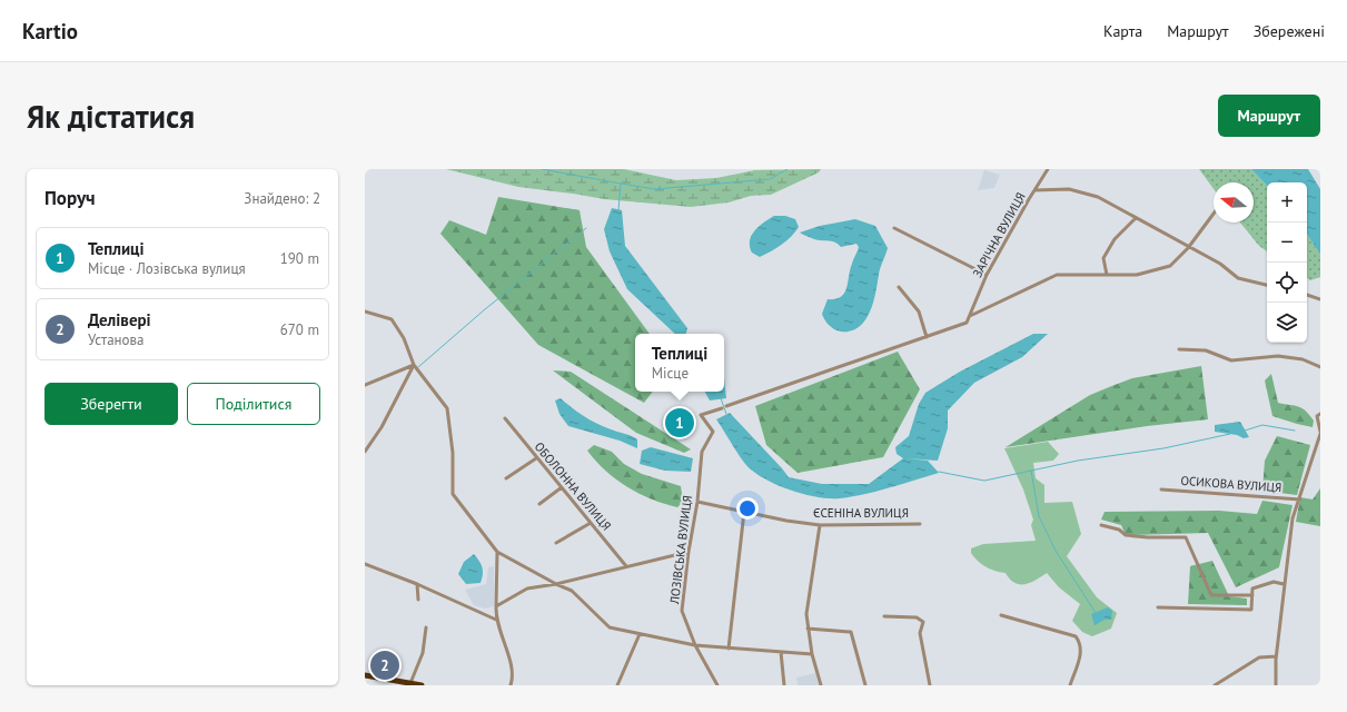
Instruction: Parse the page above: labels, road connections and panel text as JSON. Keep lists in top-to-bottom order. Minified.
{"streets":{"street":["ЗАРІЧНА ВУЛИЦЯ","ОСИКОВА ВУЛИЦЯ","ОБОЛОННА ВУЛИЦЯ","ЄСЕНІНА ВУЛИЦЯ","ЛОЗІВСЬКА ВУЛИЦЯ"]},"crossings":[["ЄСЕНІНА ВУЛИЦЯ","ЛОЗІВСЬКА ВУЛИЦЯ"]],"north":"left","page":{"header":"Kartio","nav":["Карта","Маршрут","Збережені"],"buttons":["Маршрут",["Зберегти","Поділитися"]],"title":"Як дістатися","heading":["Поруч","Знайдено: 2"],"map_buttons":["+","−"],"list":[{"mark":"1","name":"Теплиці","note":"Місце · Лозівська вулиця","value":"190 m"},{"mark":"2","name":"Делівері","note":"Установа","value":"670 m"}],"popup":["Теплиці","Місце"],"pins":["1","2"]}}
